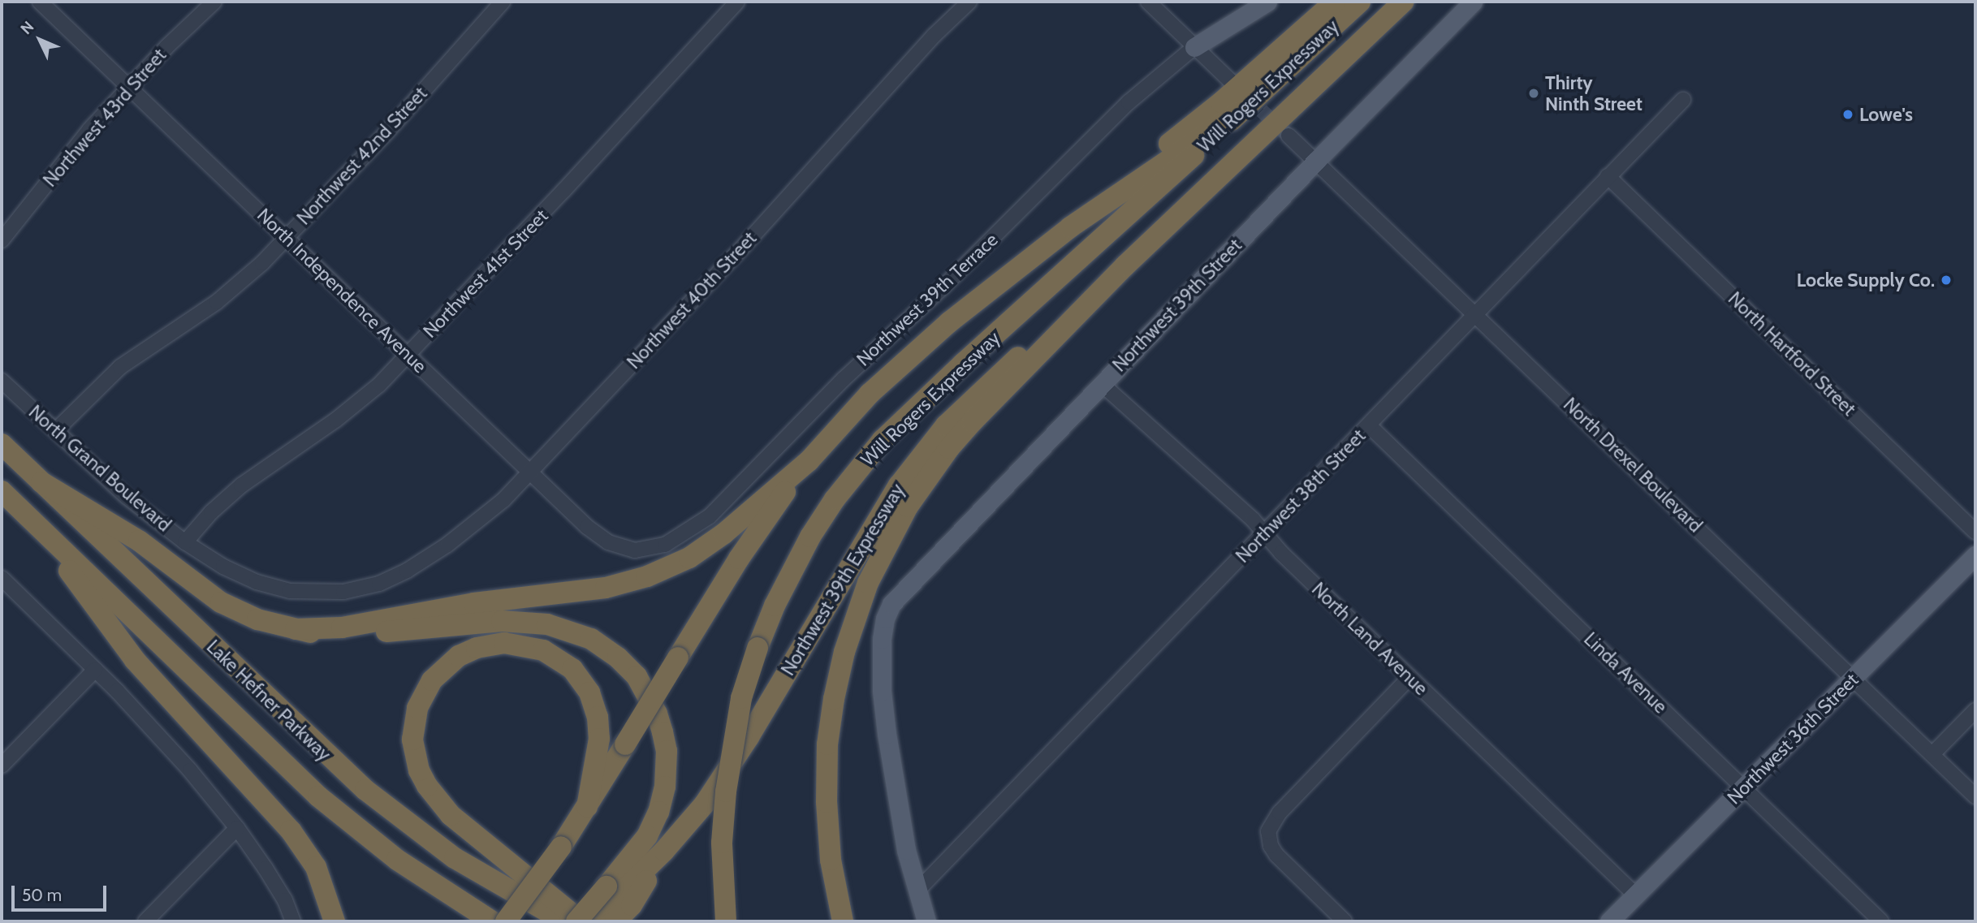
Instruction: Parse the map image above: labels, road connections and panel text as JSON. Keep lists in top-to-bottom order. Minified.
{"streets":{"highway":["Will Rogers Expressway","Northwest 39th Expressway","Lake Hefner Parkway"],"main road":["Northwest 39th Street","Northwest 36th Street"],"street":["Northwest 43rd Street","Northwest 42nd Street","Northwest 41st Street","North Independence Avenue","Northwest 39th Terrace","Northwest 40th Street","North Hartford Street","North Drexel Boulevard","North Grand Boulevard","Northwest 38th Street","North Land Avenue","Linda Avenue"]},"crossings":[["Will Rogers Expressway","Northwest 39th Expressway"],["Northwest 43rd Street","North Independence Avenue"],["Northwest 42nd Street","North Independence Avenue"],["Northwest 42nd Street","North Grand Boulevard"],["Northwest 41st Street","North Independence Avenue"],["Northwest 41st Street","North Grand Boulevard"],["North Independence Avenue","Northwest 39th Terrace"],["North Independence Avenue","Northwest 40th Street"],["Northwest 40th Street","North Grand Boulevard"],["Northwest 39th Street","North Drexel Boulevard"],["Northwest 39th Street","Northwest 38th Street"],["Northwest 39th Street","North Land Avenue"],["North Hartford Street","Northwest 38th Street"],["North Drexel Boulevard","Northwest 38th Street"],["North Drexel Boulevard","Northwest 36th Street"],["Northwest 38th Street","North Land Avenue"],["Northwest 38th Street","Linda Avenue"],["North Land Avenue","Northwest 36th Street"],["Linda Avenue","Northwest 36th Street"]],"places":["Thirty Ninth Street","Lowe's","Locke Supply Co."],"scale_bar":"50 m","north":"top left"}
